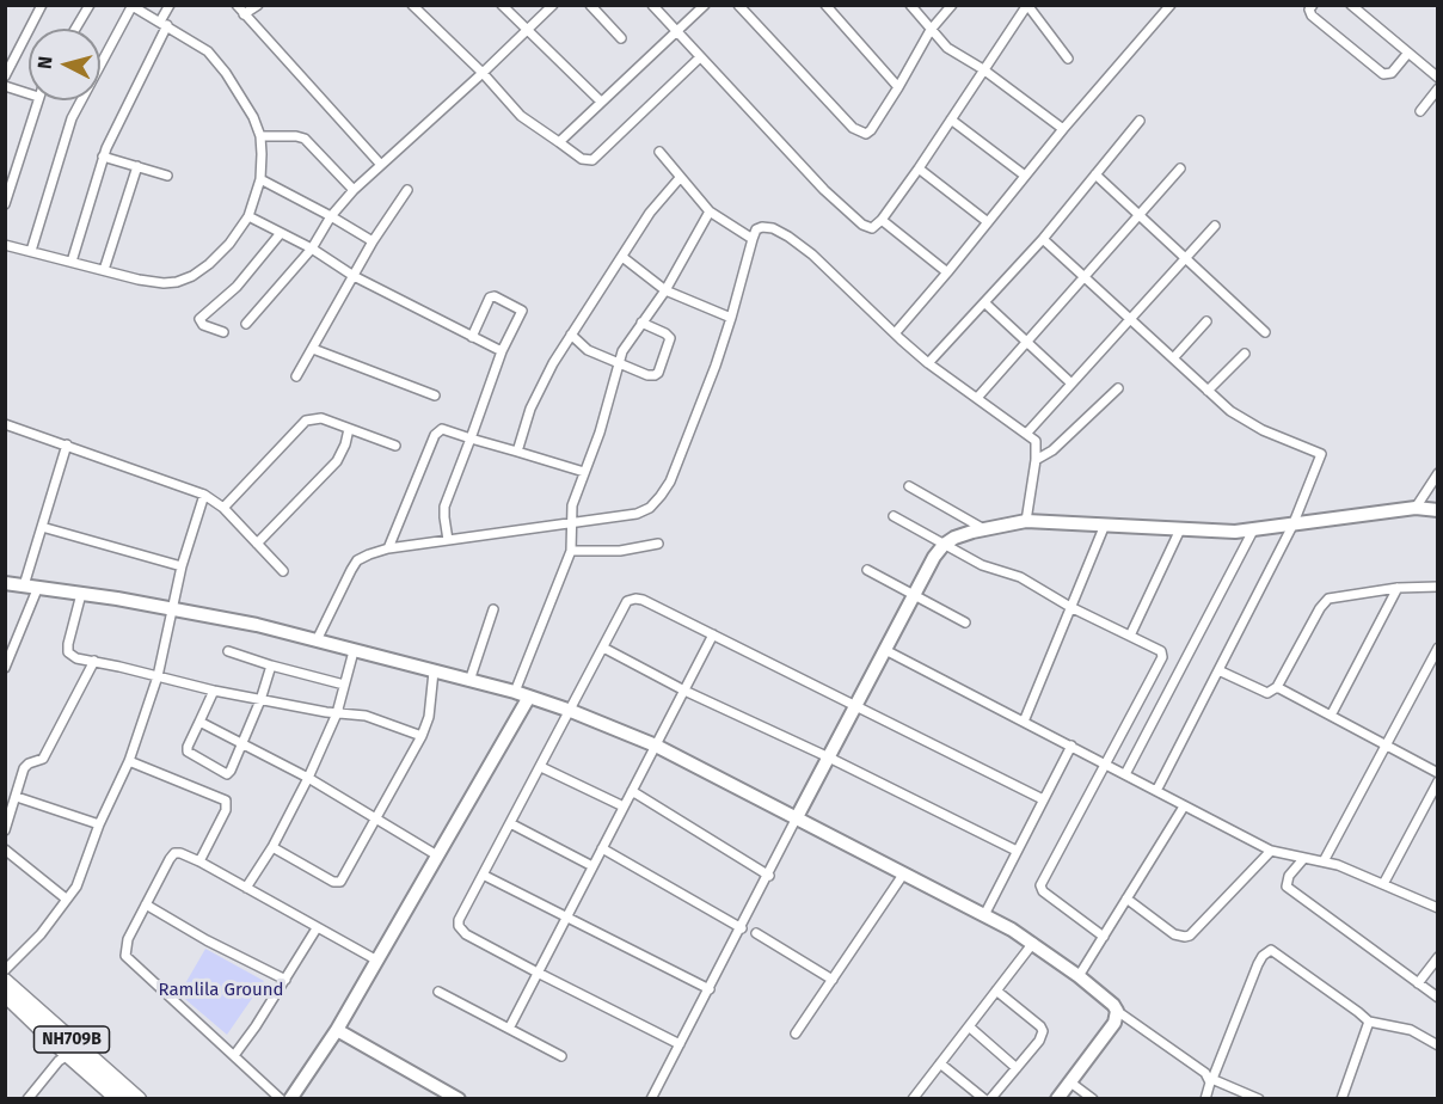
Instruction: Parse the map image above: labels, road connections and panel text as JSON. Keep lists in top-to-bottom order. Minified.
{"streets":{"highway":["NH709B"]},"parks":["Ramlila Ground"],"north":"left"}
